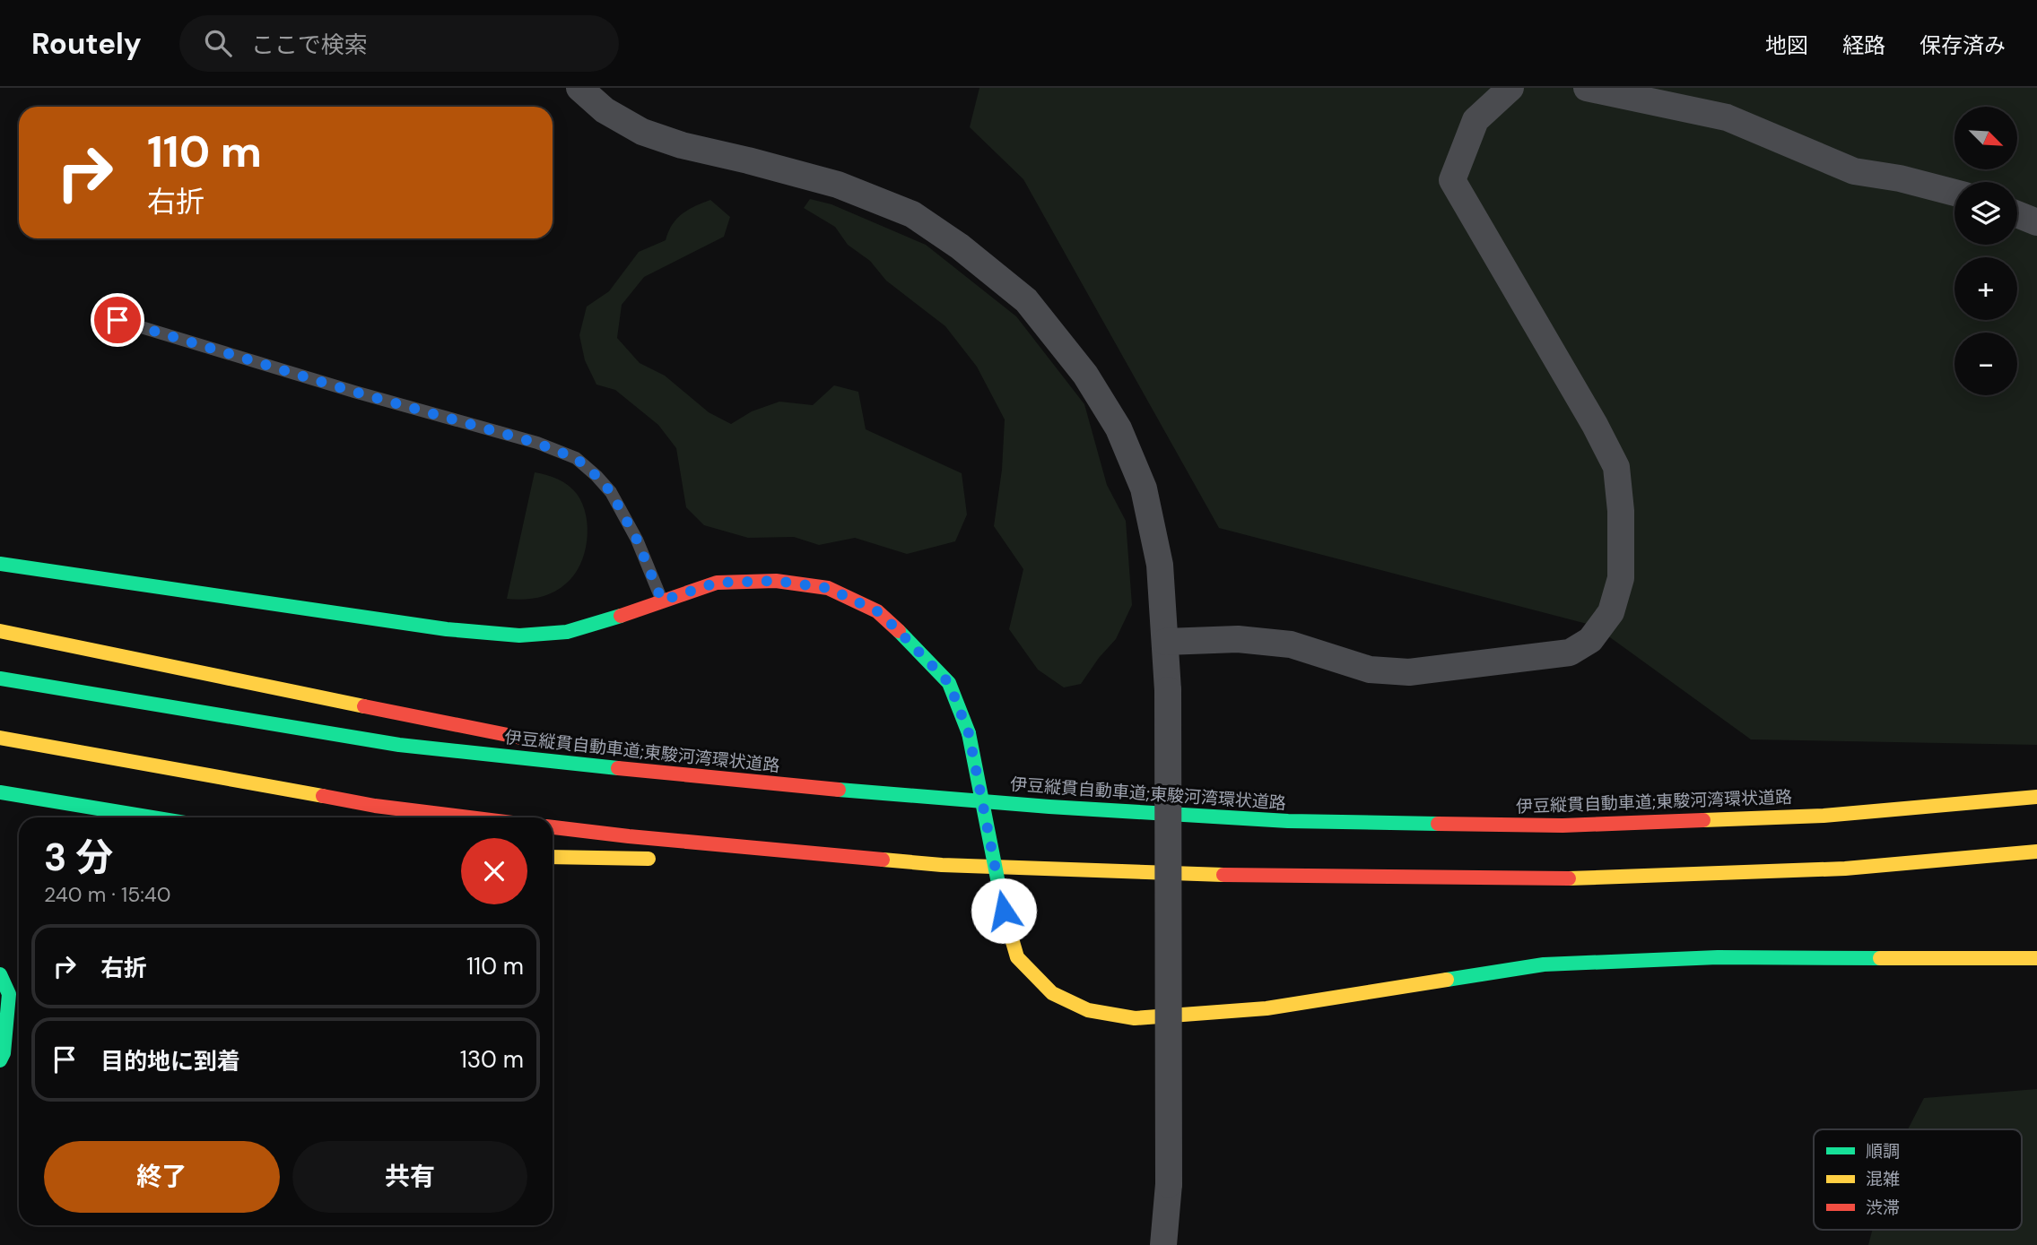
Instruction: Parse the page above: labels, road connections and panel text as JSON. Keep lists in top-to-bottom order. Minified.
{"streets":{"main road":["伊豆縦貫自動車道;東駿河湾環状道路"]},"legend":["順調","混雑","渋滞"],"north":"bottom right","page":{"header":"Routely","search":"ここで検索","nav":["地図","経路","保存済み"],"map_buttons":["+","−"],"turn":["110 m","右折"],"heading":["3 分","240 m · 15:40"],"list":[{"name":"右折","value":"110 m"},{"name":"目的地に到着","value":"130 m"}],"buttons":["終了","共有"]}}
